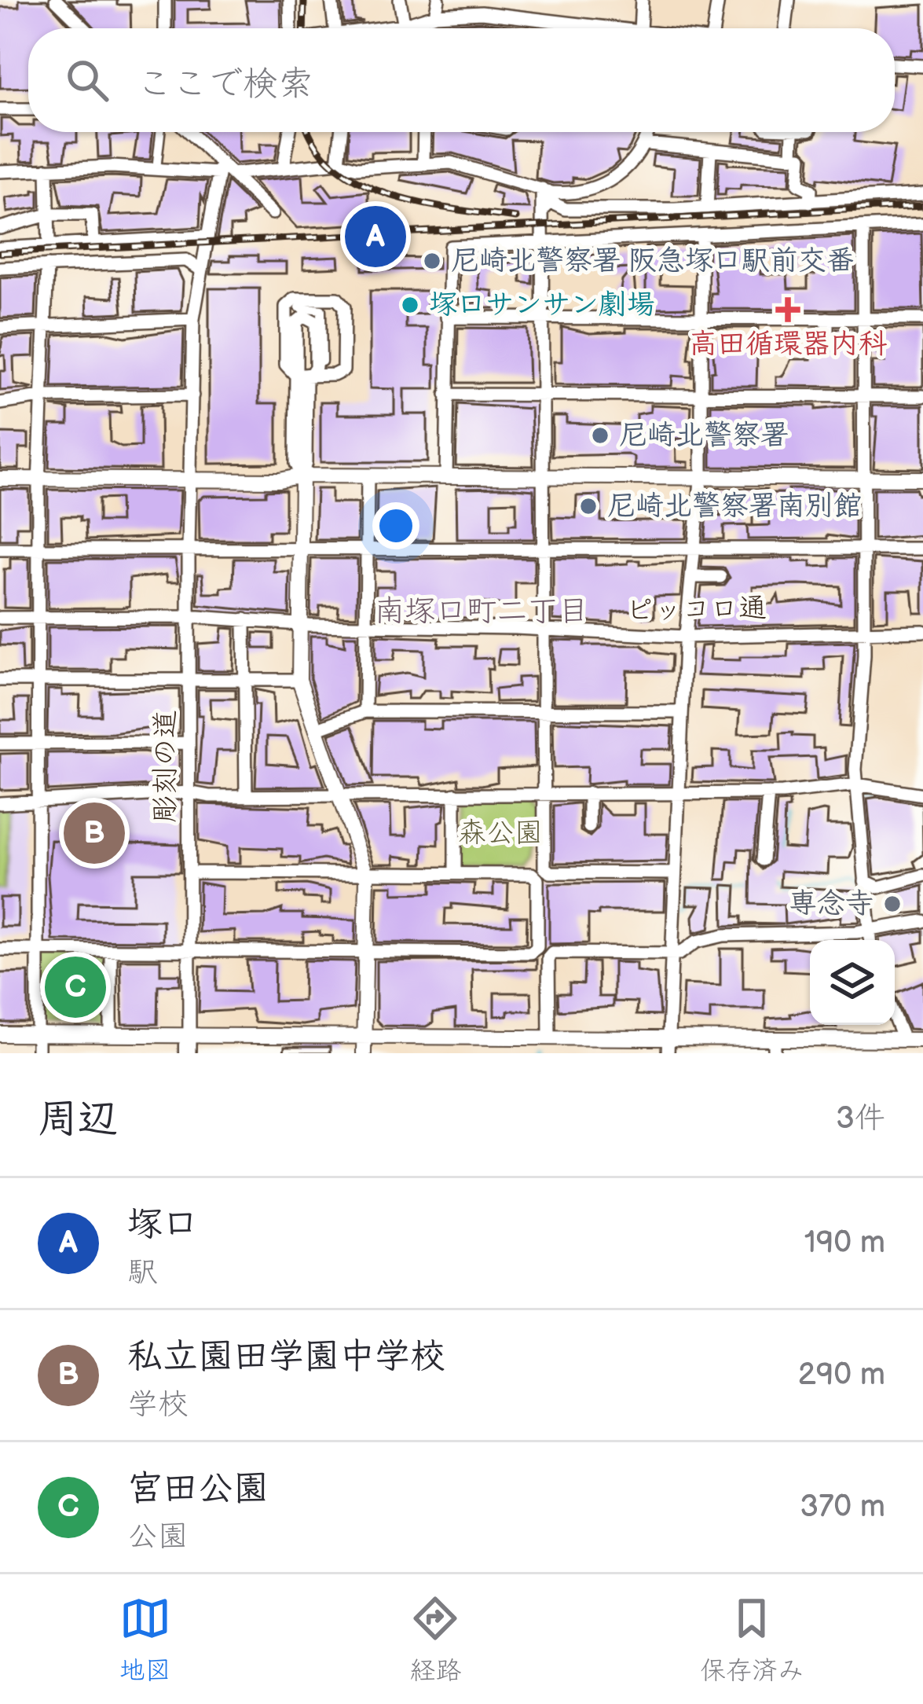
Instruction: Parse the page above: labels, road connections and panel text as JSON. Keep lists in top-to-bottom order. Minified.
{"streets":{"street":["ピッコロ通","彫刻の道"]},"crossings":[["ピッコロ通","彫刻の道"]],"districts":["南塚口町二丁目"],"parks":["森公園"],"places":{"other":["尼崎北警察署 阪急塚口駅前交番","塚口サンサン劇場","尼崎北警察署","尼崎北警察署南別館","専念寺"],"health":["高田循環器内科"]},"page":{"search":"ここで検索","pins":["A","B","C"],"heading":["周辺","3件"],"list":[{"mark":"A","name":"塚口","note":"駅","value":"190 m"},{"mark":"B","name":"私立園田学園中学校","note":"学校","value":"290 m"},{"mark":"C","name":"宮田公園","note":"公園","value":"370 m"}],"nav":["地図","経路","保存済み"]}}
